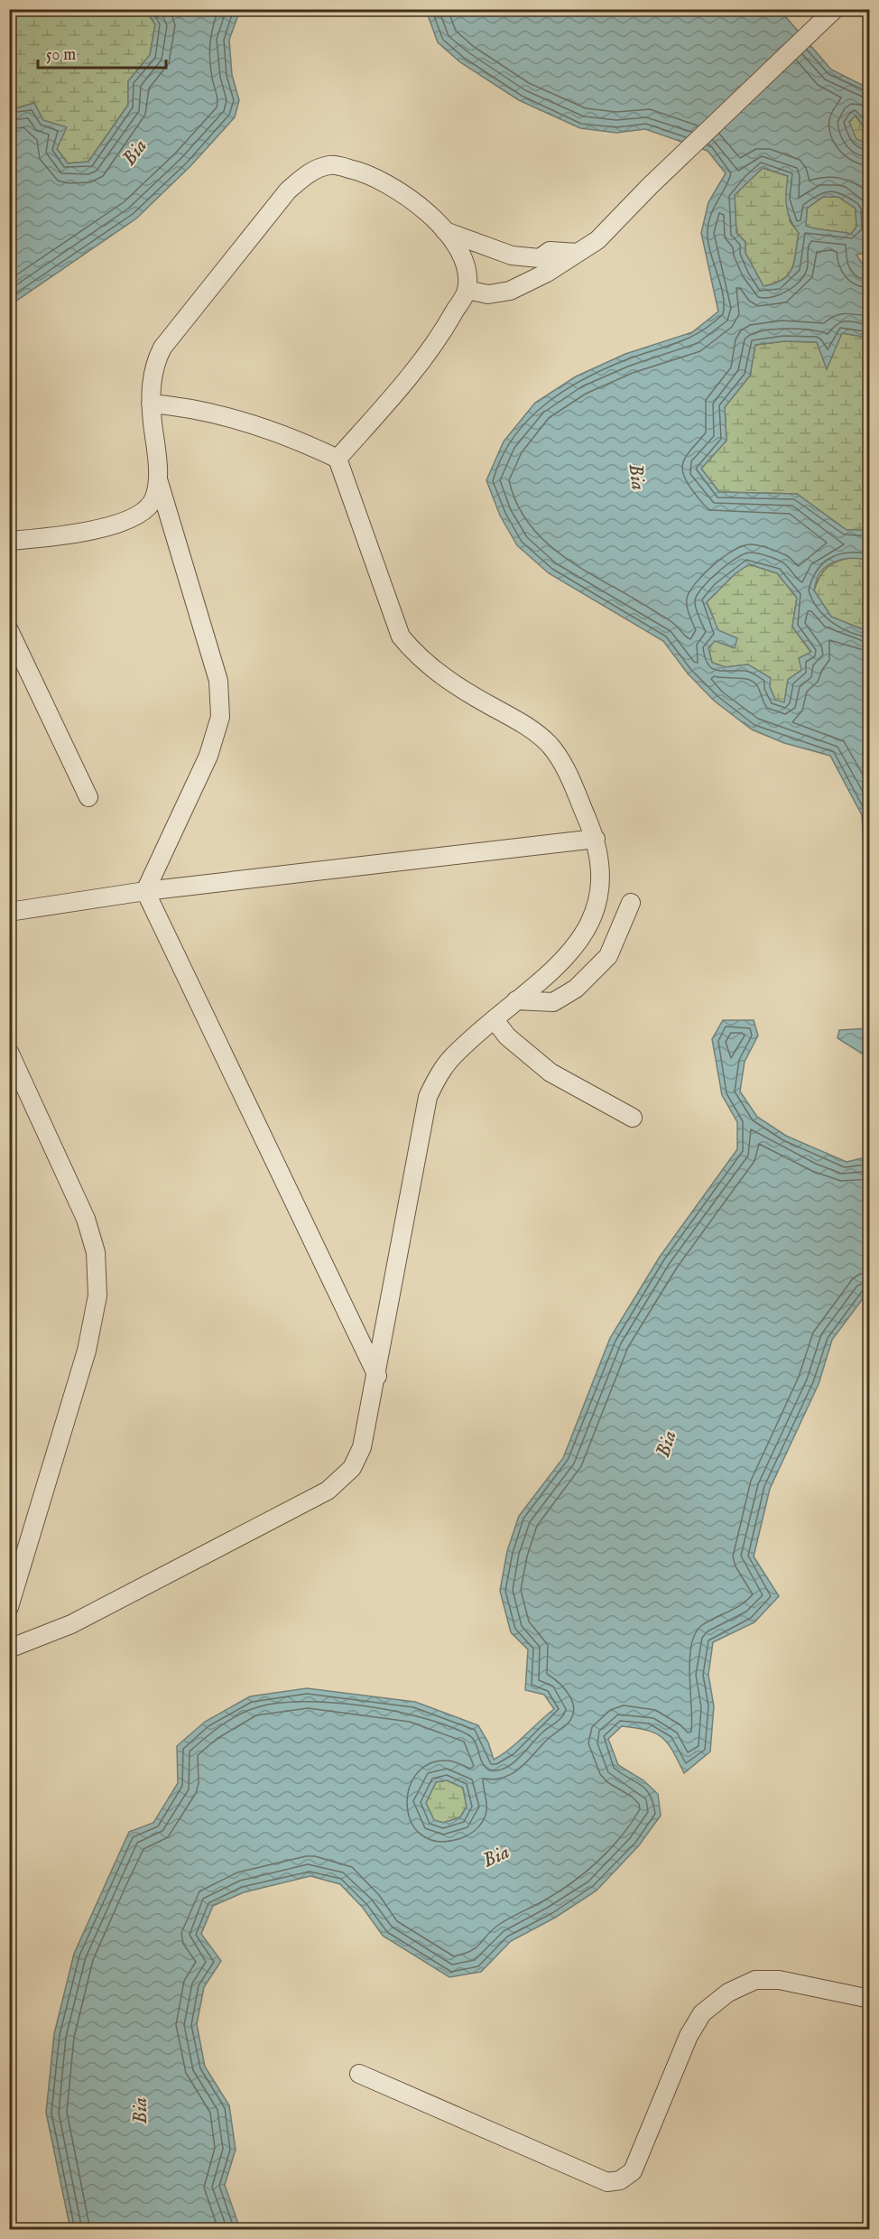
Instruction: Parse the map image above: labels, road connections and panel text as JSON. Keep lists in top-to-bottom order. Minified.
{"water":["Bia"],"scale_bar":"50 m"}
